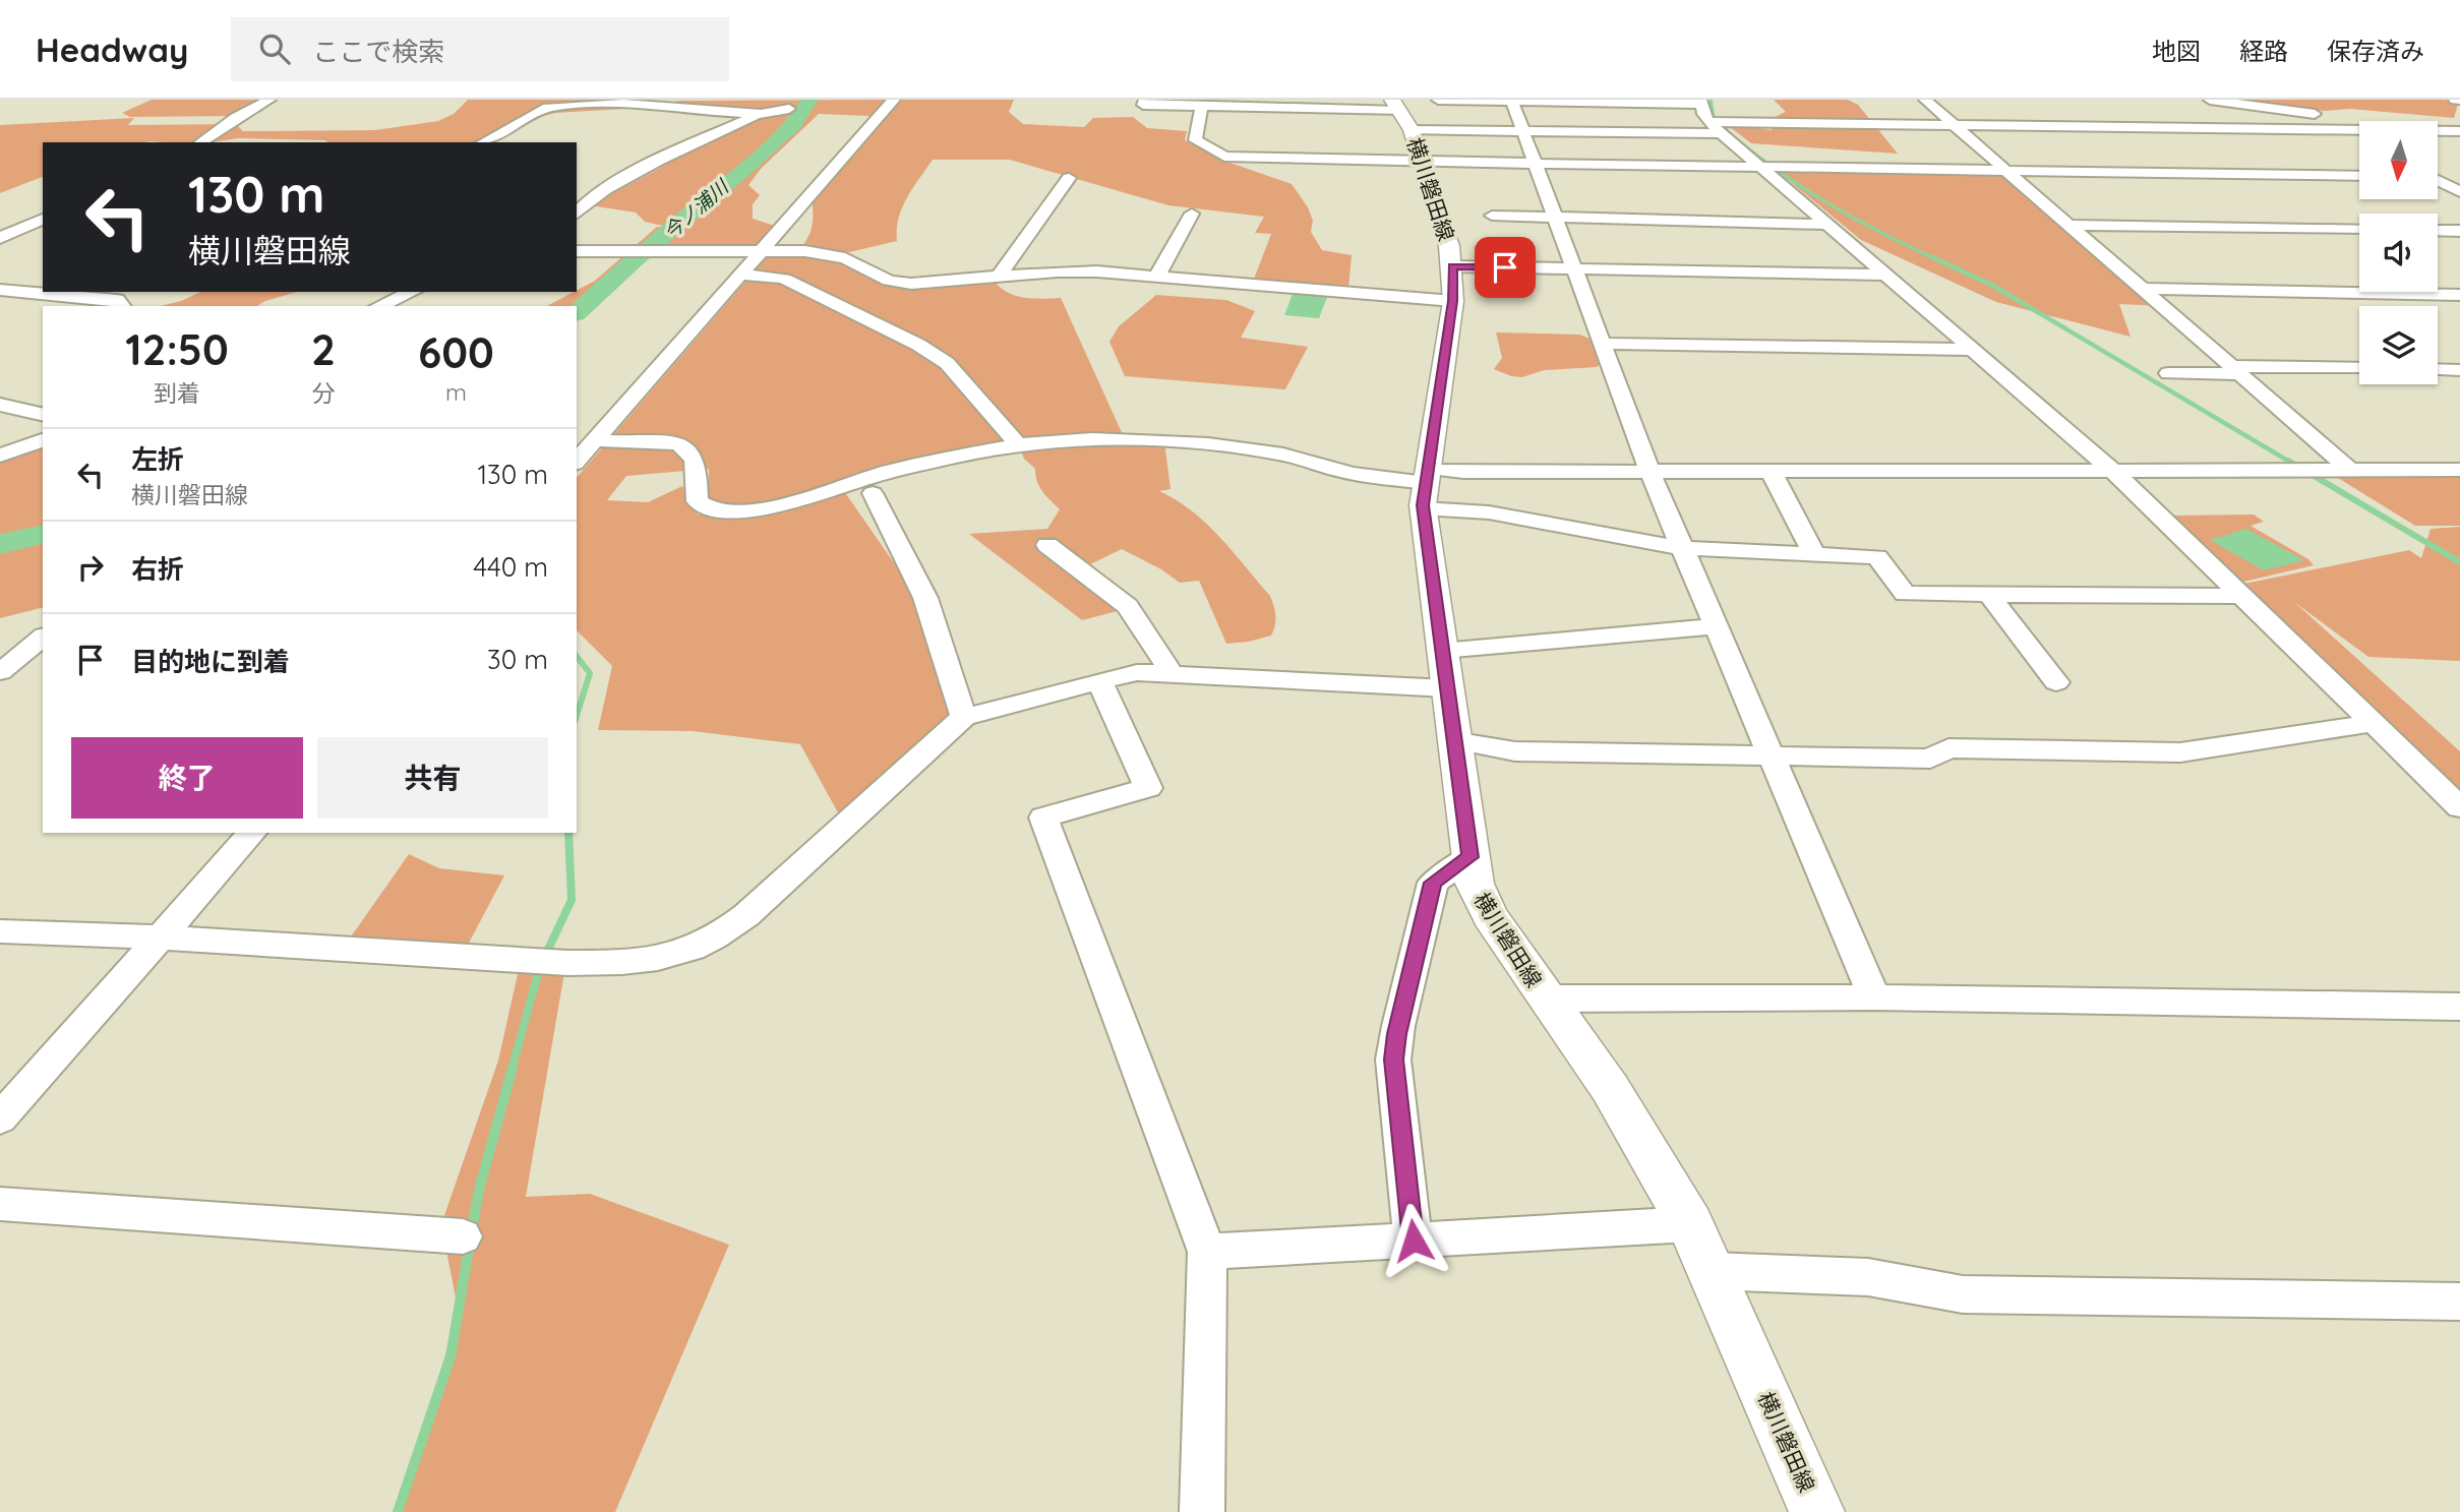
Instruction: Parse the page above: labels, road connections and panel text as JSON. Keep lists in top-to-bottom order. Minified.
{"streets":{"main road":["横川磐田線"]},"water":["今ノ浦川"],"north":"bottom","page":{"header":"Headway","search":"ここで検索","nav":["地図","経路","保存済み"],"turn":["130 m","横川磐田線"],"eta":["12:50","到着","2","分","600","m"],"list":[{"name":"左折","note":"横川磐田線","value":"130 m"},{"name":"右折","value":"440 m"},{"name":"目的地に到着","value":"30 m"}],"buttons":["終了","共有"]}}
